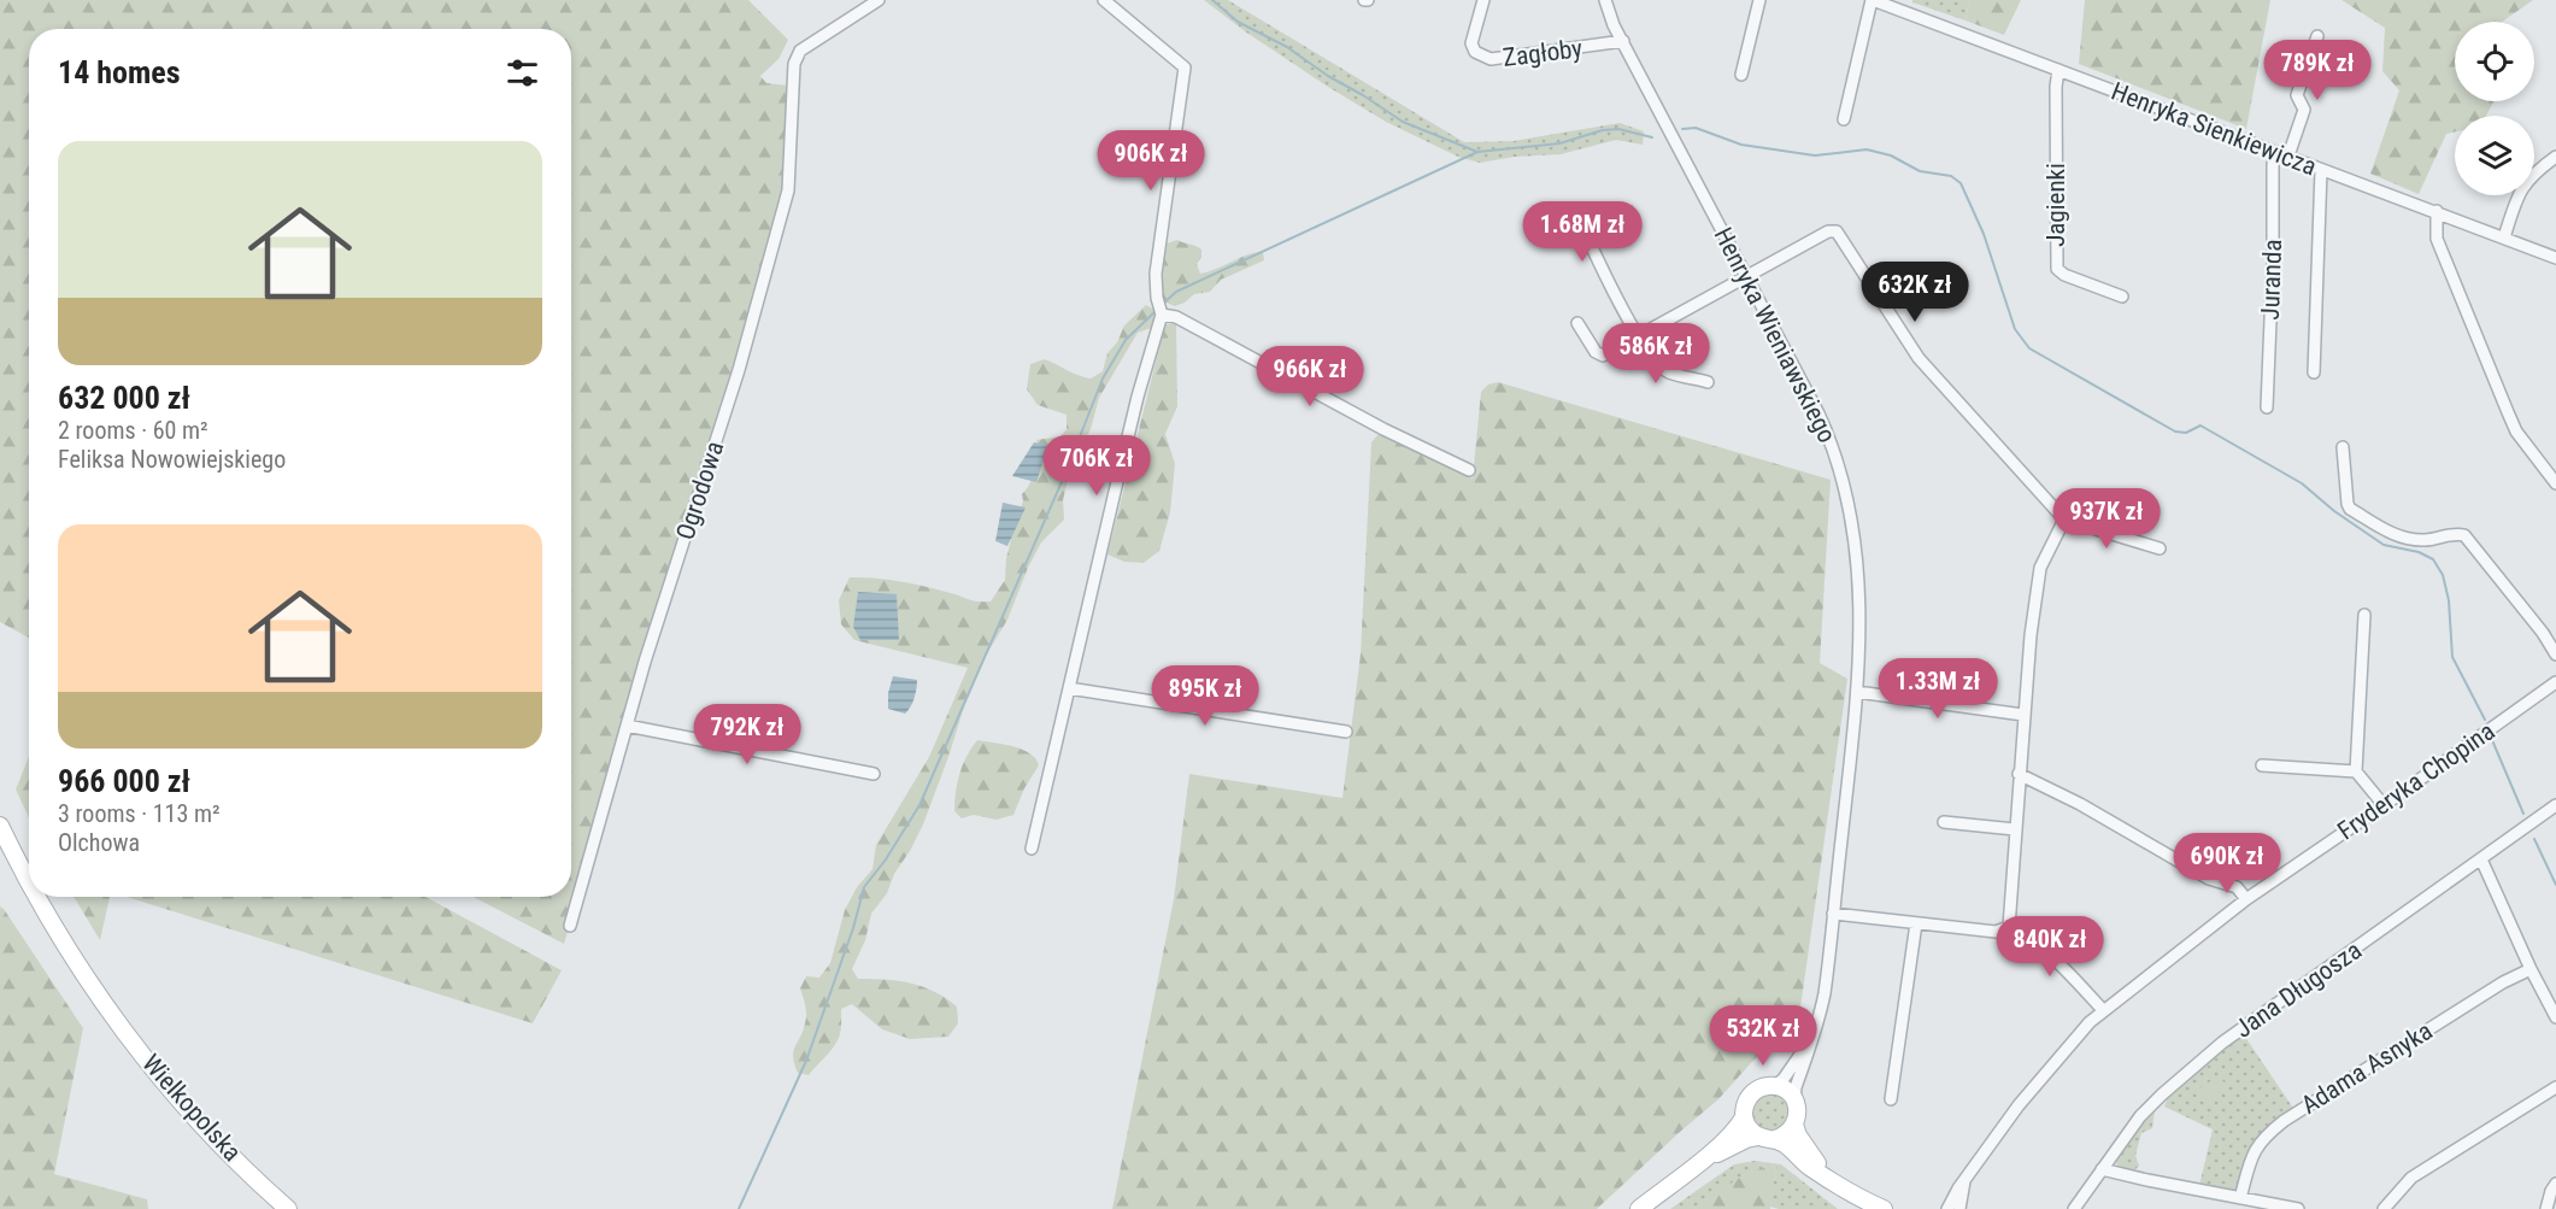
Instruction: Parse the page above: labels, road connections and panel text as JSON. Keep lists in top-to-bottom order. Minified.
{"streets":{"street":["Zagłoby","Henryka Sienkiewicza","Jagienki","Juranda","Henryka Wieniawskiego","Ogrodowa","Fryderyka Chopina","Jana Długosza","Adama Asnyka","Wielkopolska"]},"crossings":[["Zagłoby","Henryka Wieniawskiego"],["Henryka Sienkiewicza","Jagienki"],["Henryka Sienkiewicza","Juranda"]],"page":{"heading":"14 homes","price":["789K zł","906K zł","1.68M zł","632K zł","586K zł","966K zł","706K zł","937K zł","1.33M zł","895K zł","792K zł","690K zł","840K zł","532K zł"],"list":[{"name":"632 000 zł","note":"2 rooms · 60 m² · Feliksa Nowowiejskiego"},{"name":"966 000 zł","note":"3 rooms · 113 m² · Olchowa"}]}}
